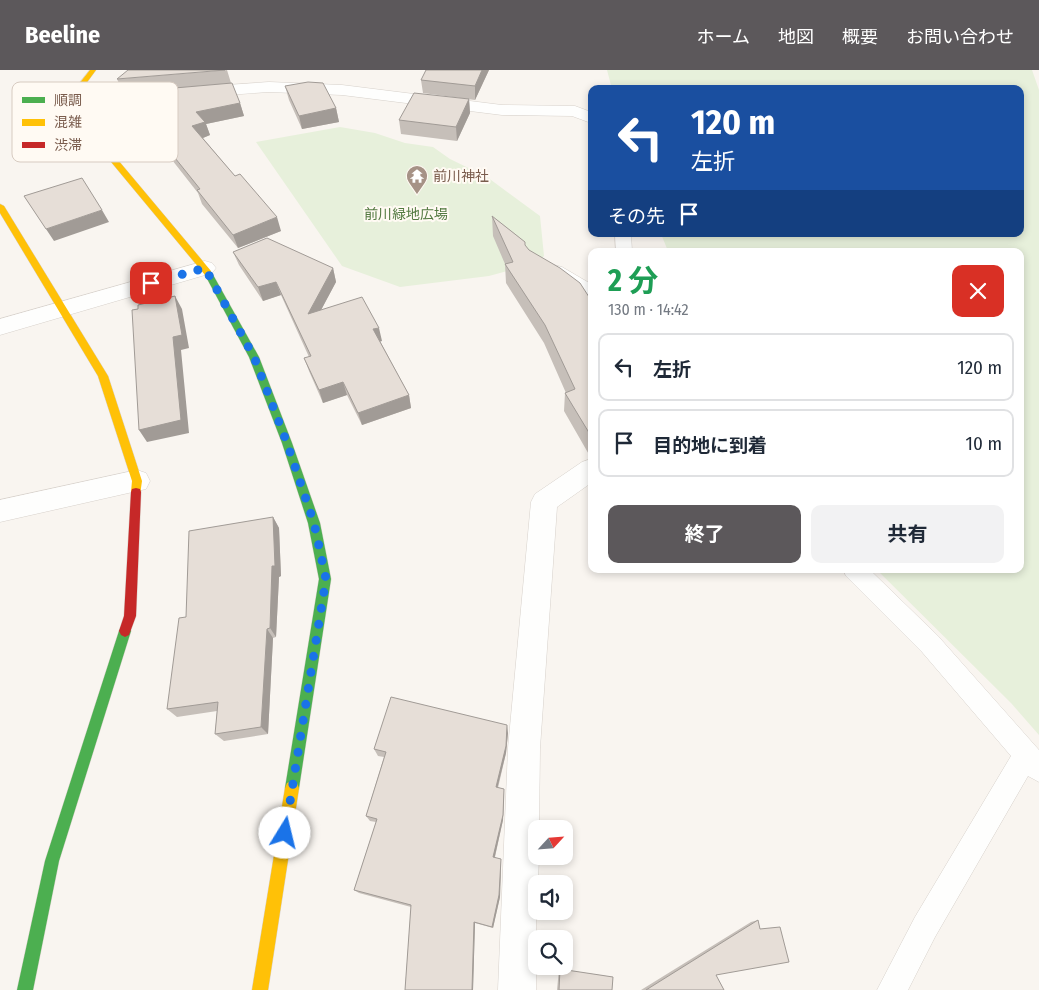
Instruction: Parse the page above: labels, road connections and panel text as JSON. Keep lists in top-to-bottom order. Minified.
{"parks":["前川緑地広場"],"places":{"temple":["前川神社"]},"legend":["順調","混雑","渋滞"],"north":"top right","page":{"header":"Beeline","nav":["ホーム","地図","概要","お問い合わせ"],"turn":["120 m","左折"],"then":"その先","heading":["2 分","130 m · 14:42"],"list":[{"name":"左折","value":"120 m"},{"name":"目的地に到着","value":"10 m"}],"buttons":["終了","共有"]}}
